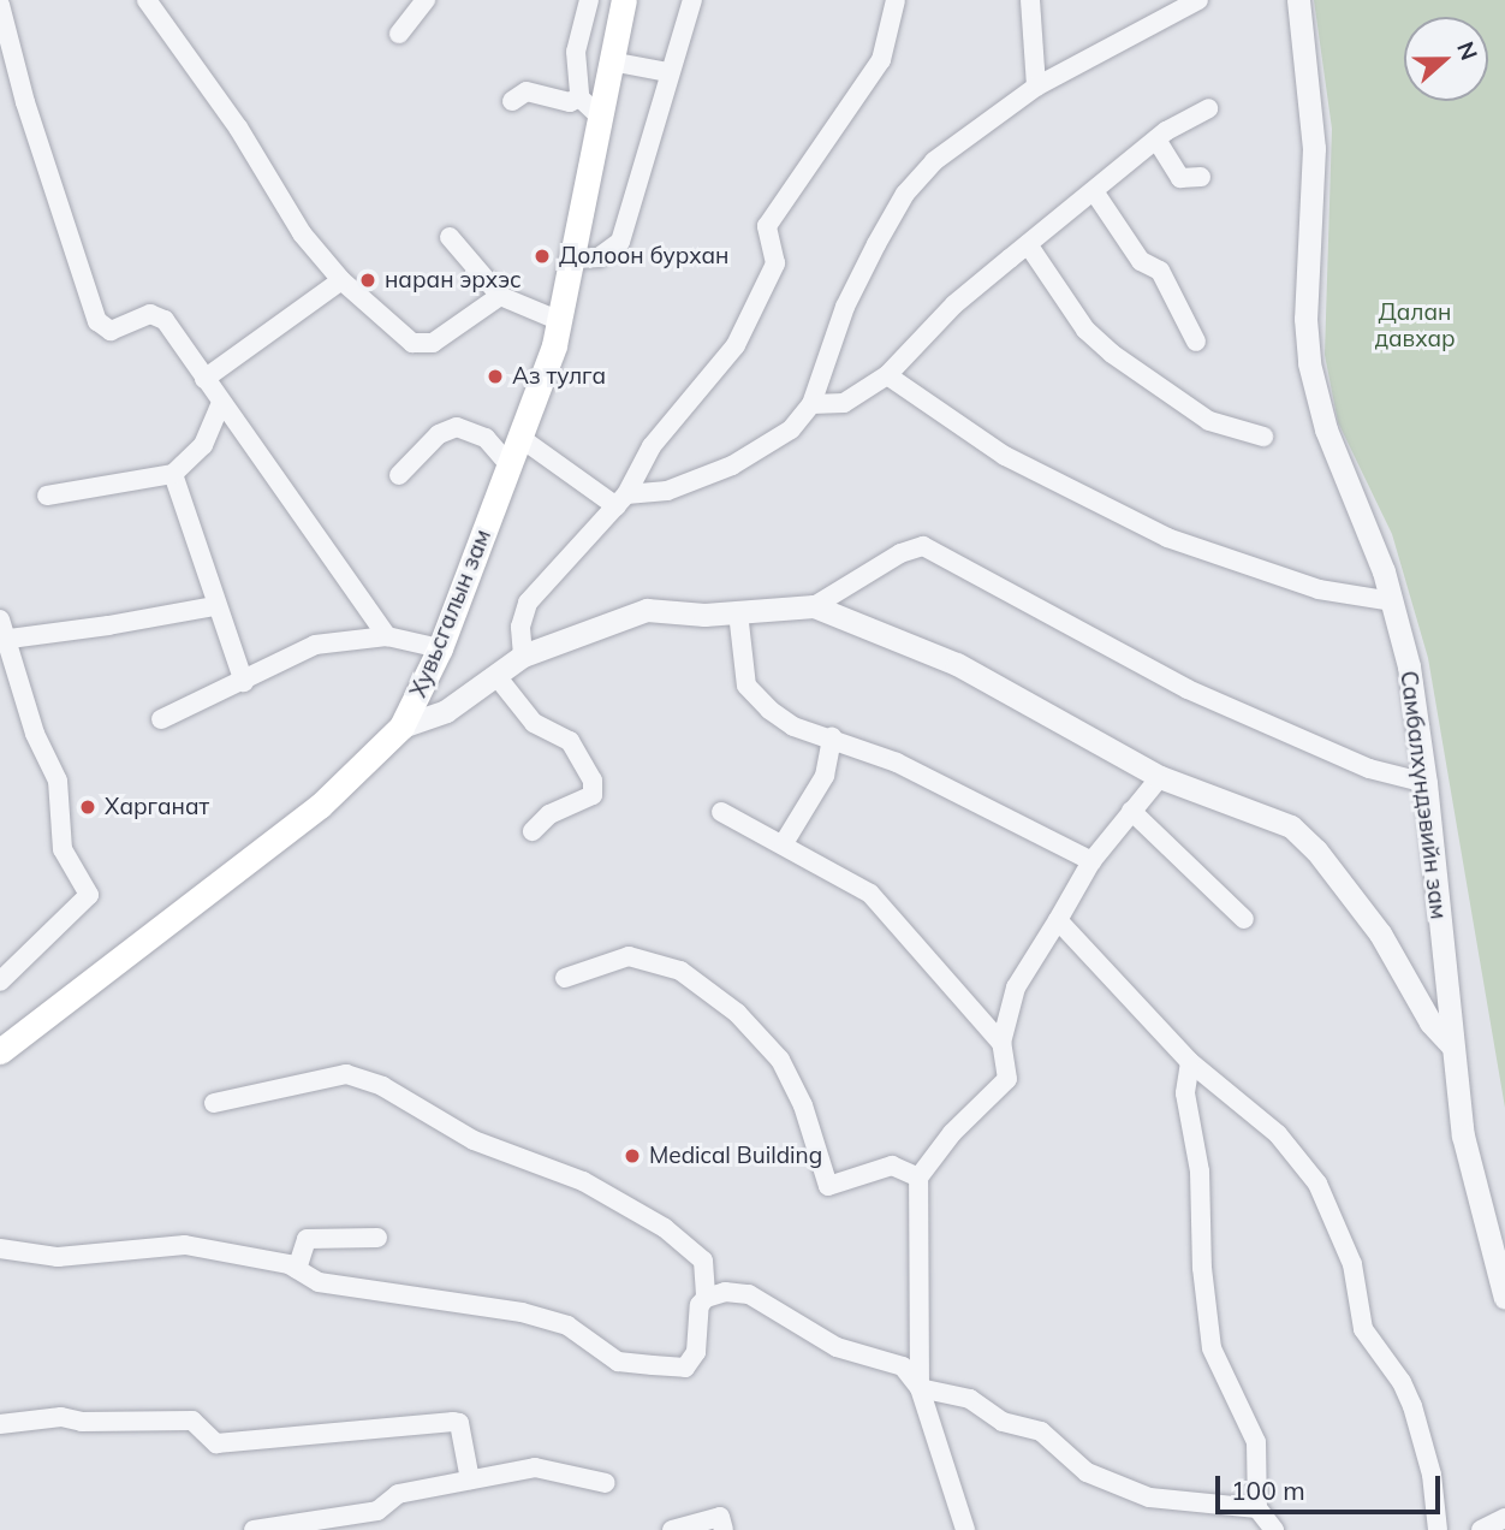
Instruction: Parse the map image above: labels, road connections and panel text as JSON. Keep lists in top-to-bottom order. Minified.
{"streets":{"main road":["Хувьсгалын зам"],"street":["Самбалхүндэвийн зам"]},"parks":["Далан давхар"],"places":["Долоон бурхан","наран эрхэс","Аз тулга","Харганат","Medical Building"],"scale_bar":"100 m","north":"right"}
